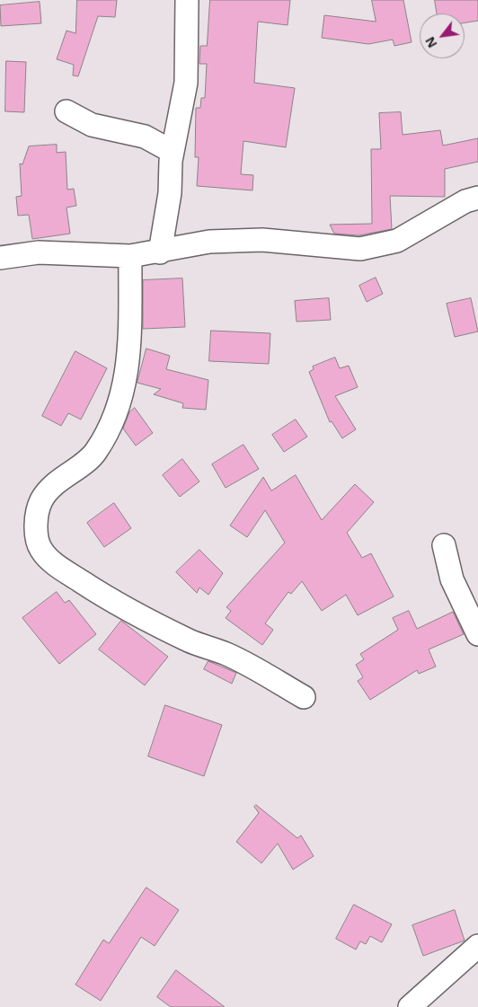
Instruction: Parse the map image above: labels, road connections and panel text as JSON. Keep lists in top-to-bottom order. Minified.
{"north":"bottom left"}
